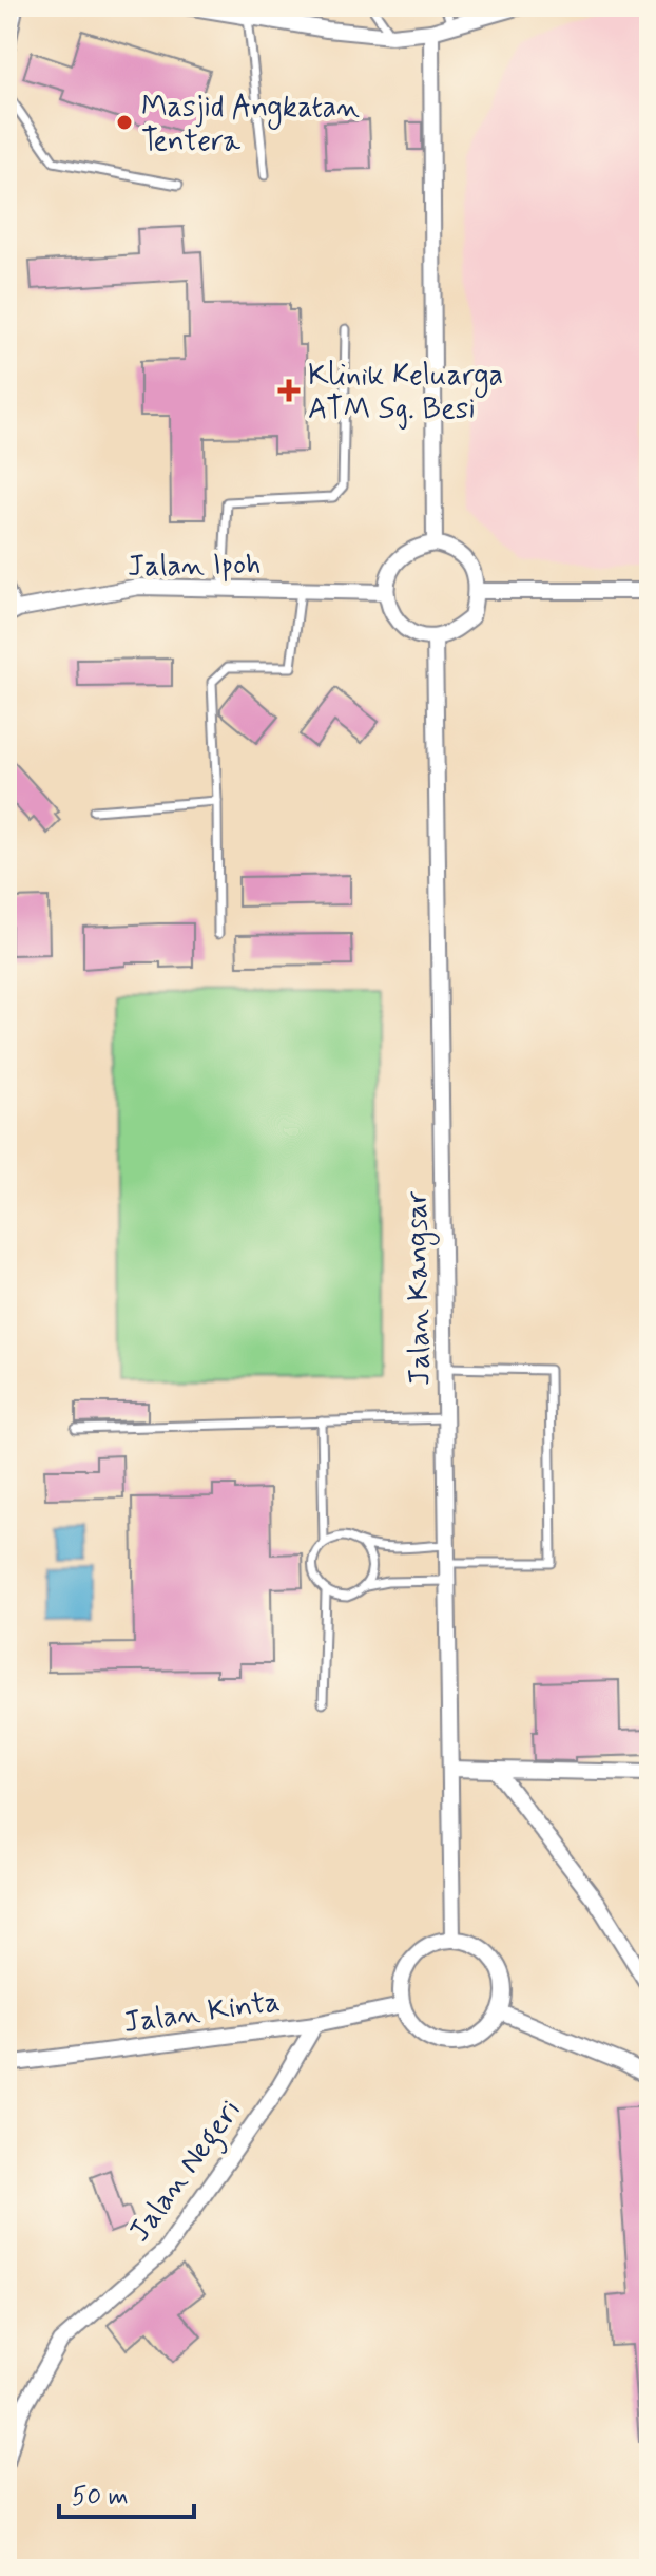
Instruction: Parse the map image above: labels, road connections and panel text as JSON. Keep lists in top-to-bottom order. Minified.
{"streets":{"street":["Jalan Ipoh","Jalan Kangsar","Jalan Kinta","Jalan Negeri"]},"crossings":[["Jalan Ipoh","Jalan Kangsar"],["Jalan Kangsar","Jalan Kinta"],["Jalan Kinta","Jalan Negeri"]],"places":{"other":["Masjid Angkatan Tentera"],"health":["Klinik Keluarga ATM Sg. Besi"]},"scale_bar":"50 m"}
